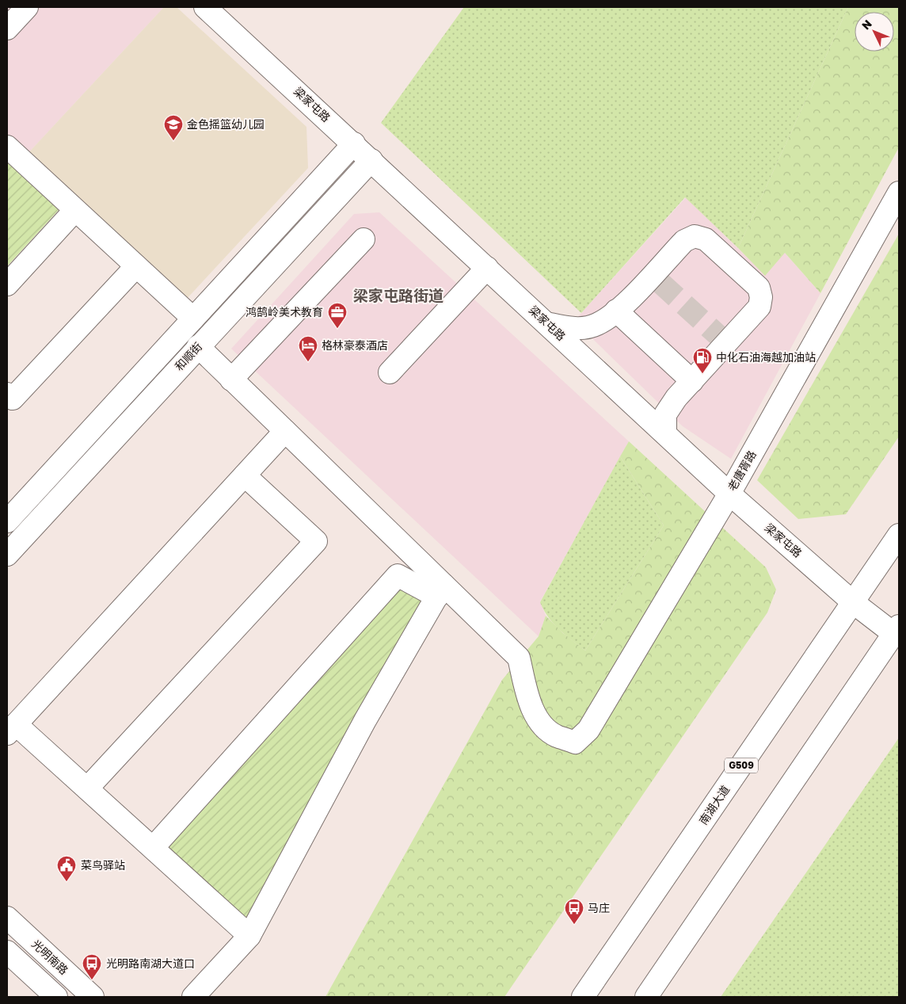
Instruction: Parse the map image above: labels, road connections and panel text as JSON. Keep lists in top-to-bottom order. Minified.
{"streets":{"main road":["梁家屯路","和顺街","老唐胥路","G509","南湖大道","光明南路"]},"crossings":[["梁家屯路","和顺街"],["梁家屯路","老唐胥路"],["梁家屯路","南湖大道"]],"districts":["梁家屯路街道"],"places":{"school or university":["金色摇篮幼儿园"],"office":["鸿鹄岭美术教育"],"hotel":["格林豪泰酒店"],"fuel station":["中化石油海越加油站"],"public building":["菜鸟驿站"],"bus stop":["马庄","光明路南湖大道口"]},"north":"top left"}
